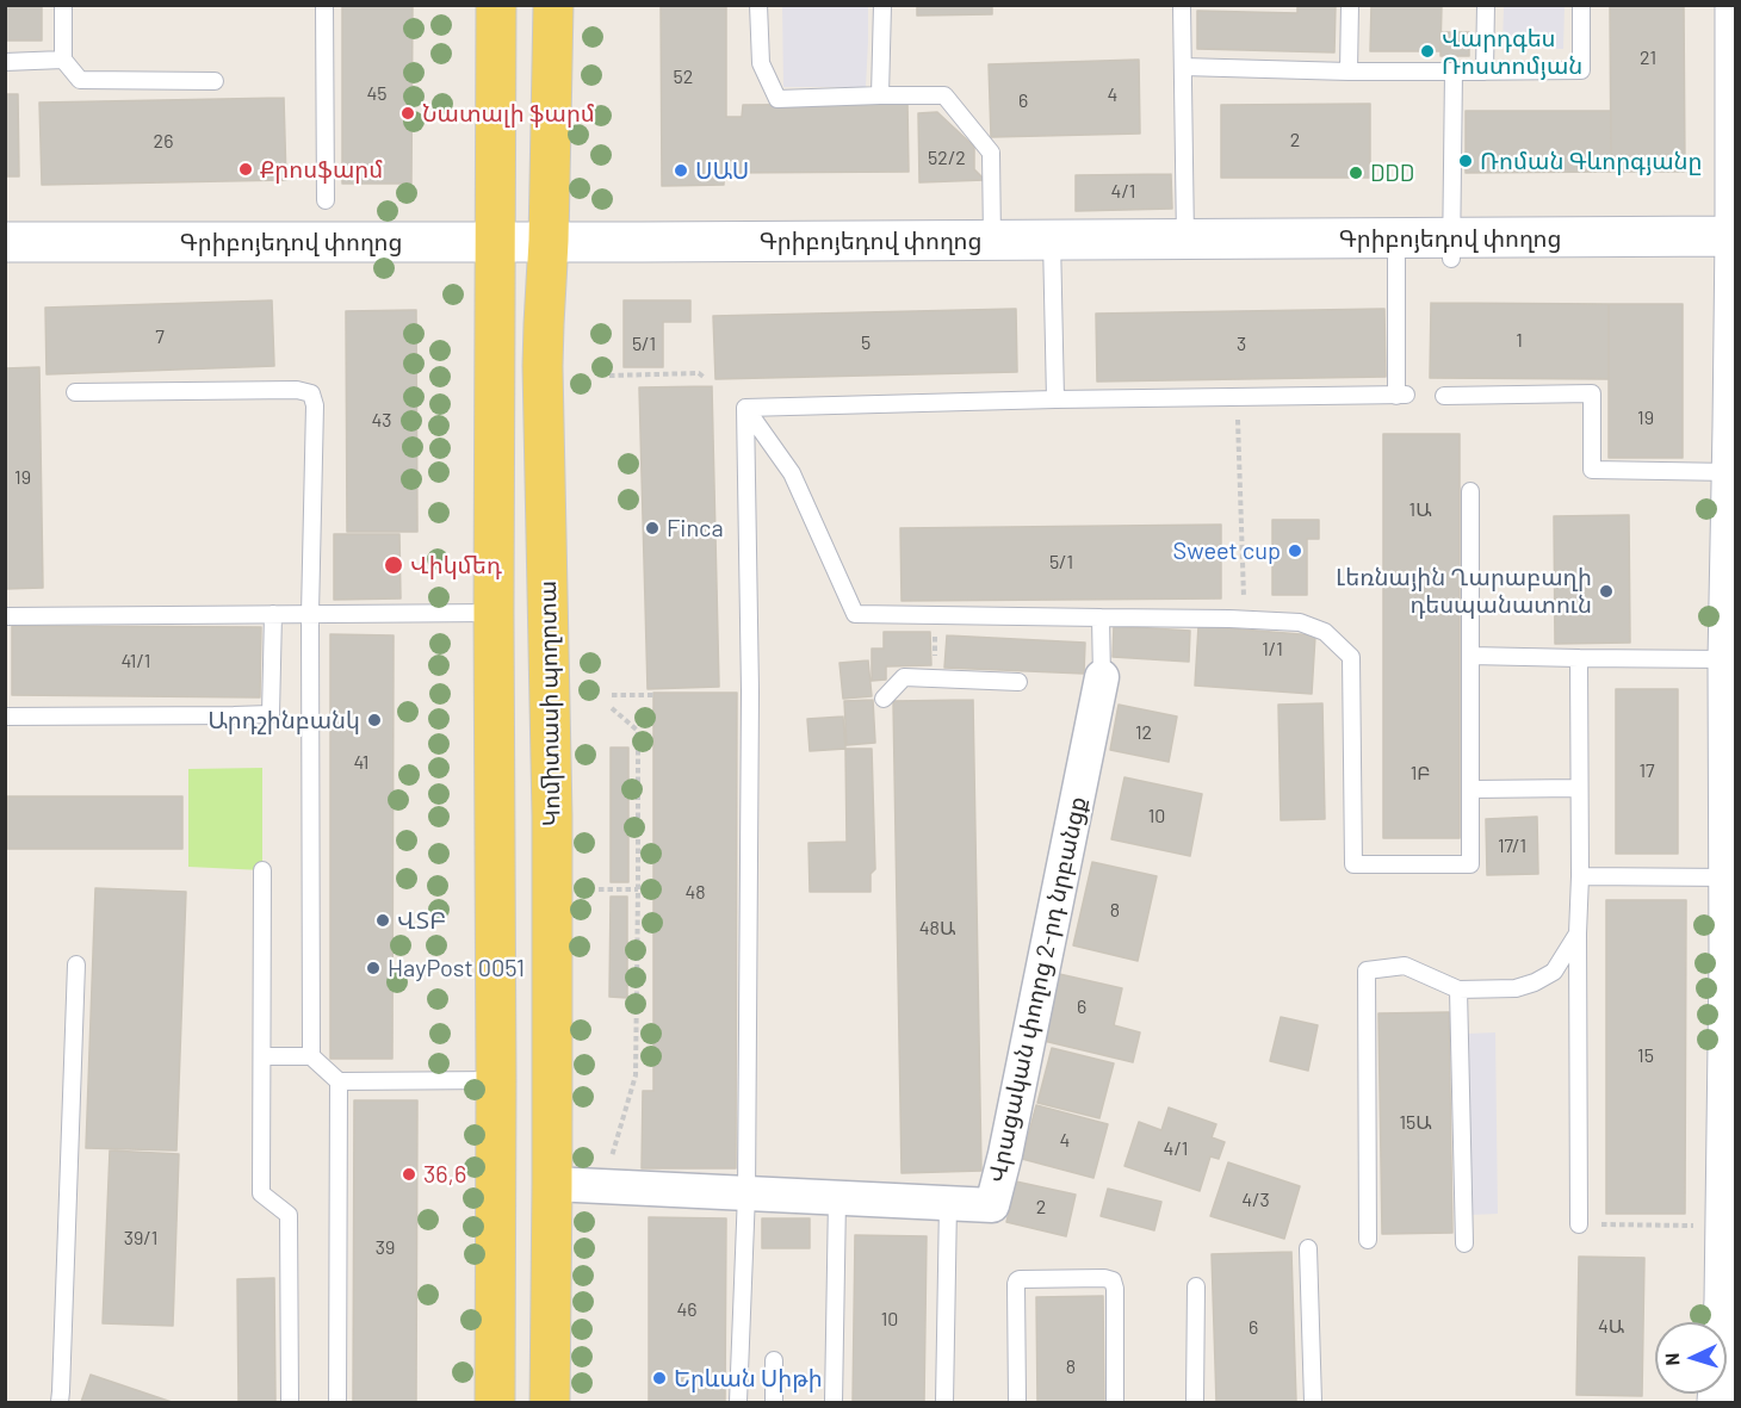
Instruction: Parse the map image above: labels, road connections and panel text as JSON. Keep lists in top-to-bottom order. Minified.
{"streets":{"main road":["Կոմիտասի պողոտա"],"street":["Գրիբոյեդով փողոց","Վրացական փողոց 2-րդ նրբանցք"]},"crossings":[["Գրիբոյեդով փողոց","Կոմիտասի պողոտա"],["Կոմիտասի պողոտա","Վրացական փողոց 2-րդ նրբանցք"]],"places":["Վարդգես Ռոստոմյան","Նատալի ֆարմ","Ռոման Գևորգյանը","Քրոսֆարմ","ՍԱՍ","DDD","Finca","Sweet cup","Վիկմեդ","Լեռնային Ղարաբաղի դեսպանատուն","Արդշինբանկ","ՎՏԲ","HayPost 0051","36,6","Երևան Սիթի"],"house_numbers":["21","52","45","4","6","2","26","52/2","4/1","7","1","5","5/1","3","19","43","19","1Ա","5/1","1/1","41/1","12","41","17","1Բ","10","17/1","48","8","48Ա","6","15","15Ա","4","4/1","4/3","2","39/1","39","46","10","4Ա","6","8"],"north":"left"}
